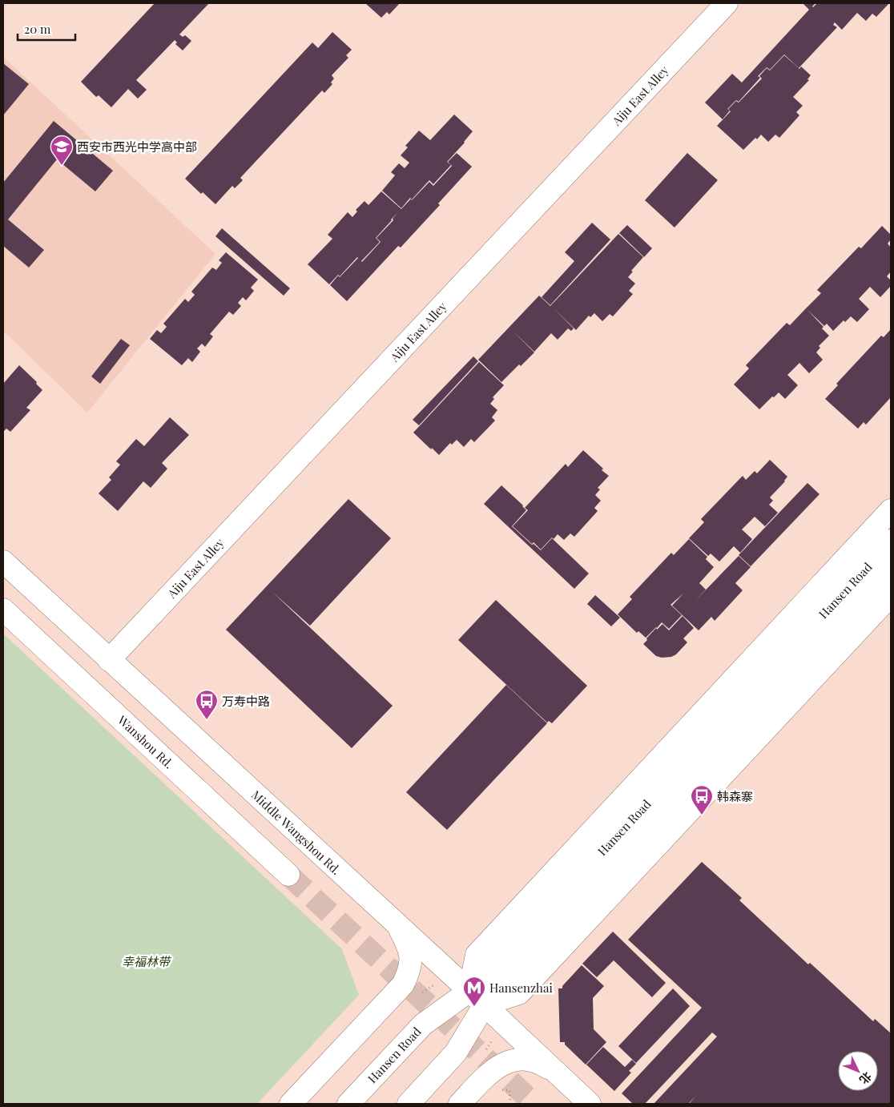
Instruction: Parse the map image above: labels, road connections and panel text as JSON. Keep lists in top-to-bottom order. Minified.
{"streets":{"main road":["Aiju East Alley","Hansen Road","Wanshou Rd.","Middle Wangshou Rd."]},"crossings":[["Aiju East Alley","Middle Wangshou Rd."],["Hansen Road","Middle Wangshou Rd."]],"parks":["幸福林带"],"places":{"school or university":["西安市西光中学高中部"],"bus stop":["万寿中路","韩森寨"],"metro station":["Hansenzhai"]},"scale_bar":"20 m","north":"bottom right"}
